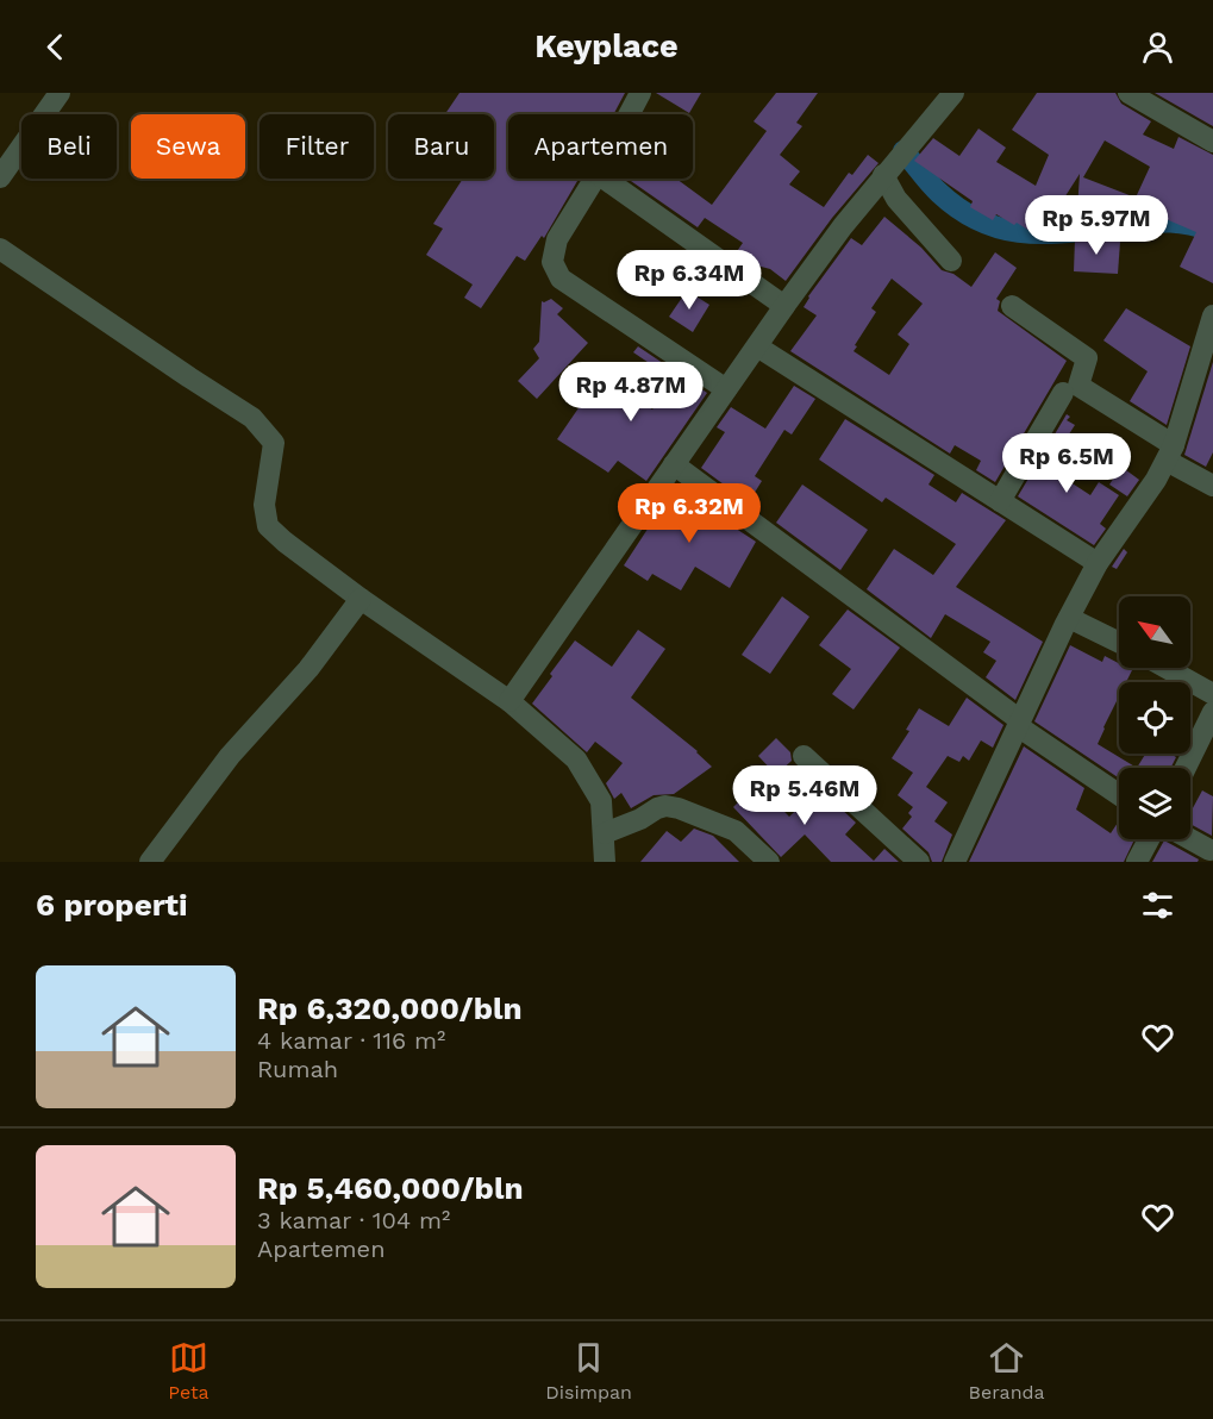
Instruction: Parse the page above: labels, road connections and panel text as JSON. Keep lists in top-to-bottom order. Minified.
{"north":"top left","page":{"header":"Keyplace","chip":["Beli","Sewa","Filter","Baru","Apartemen"],"price":["Rp 5.97M","Rp 6.34M","Rp 4.87M","Rp 6.5M","Rp 6.32M","Rp 5.46M"],"heading":"6 properti","list":[{"name":"Rp 6,320,000/bln","note":"4 kamar · 116 m² · Rumah"},{"name":"Rp 5,460,000/bln","note":"3 kamar · 104 m² · Apartemen"}],"tabs":["Peta","Disimpan","Beranda"]}}
